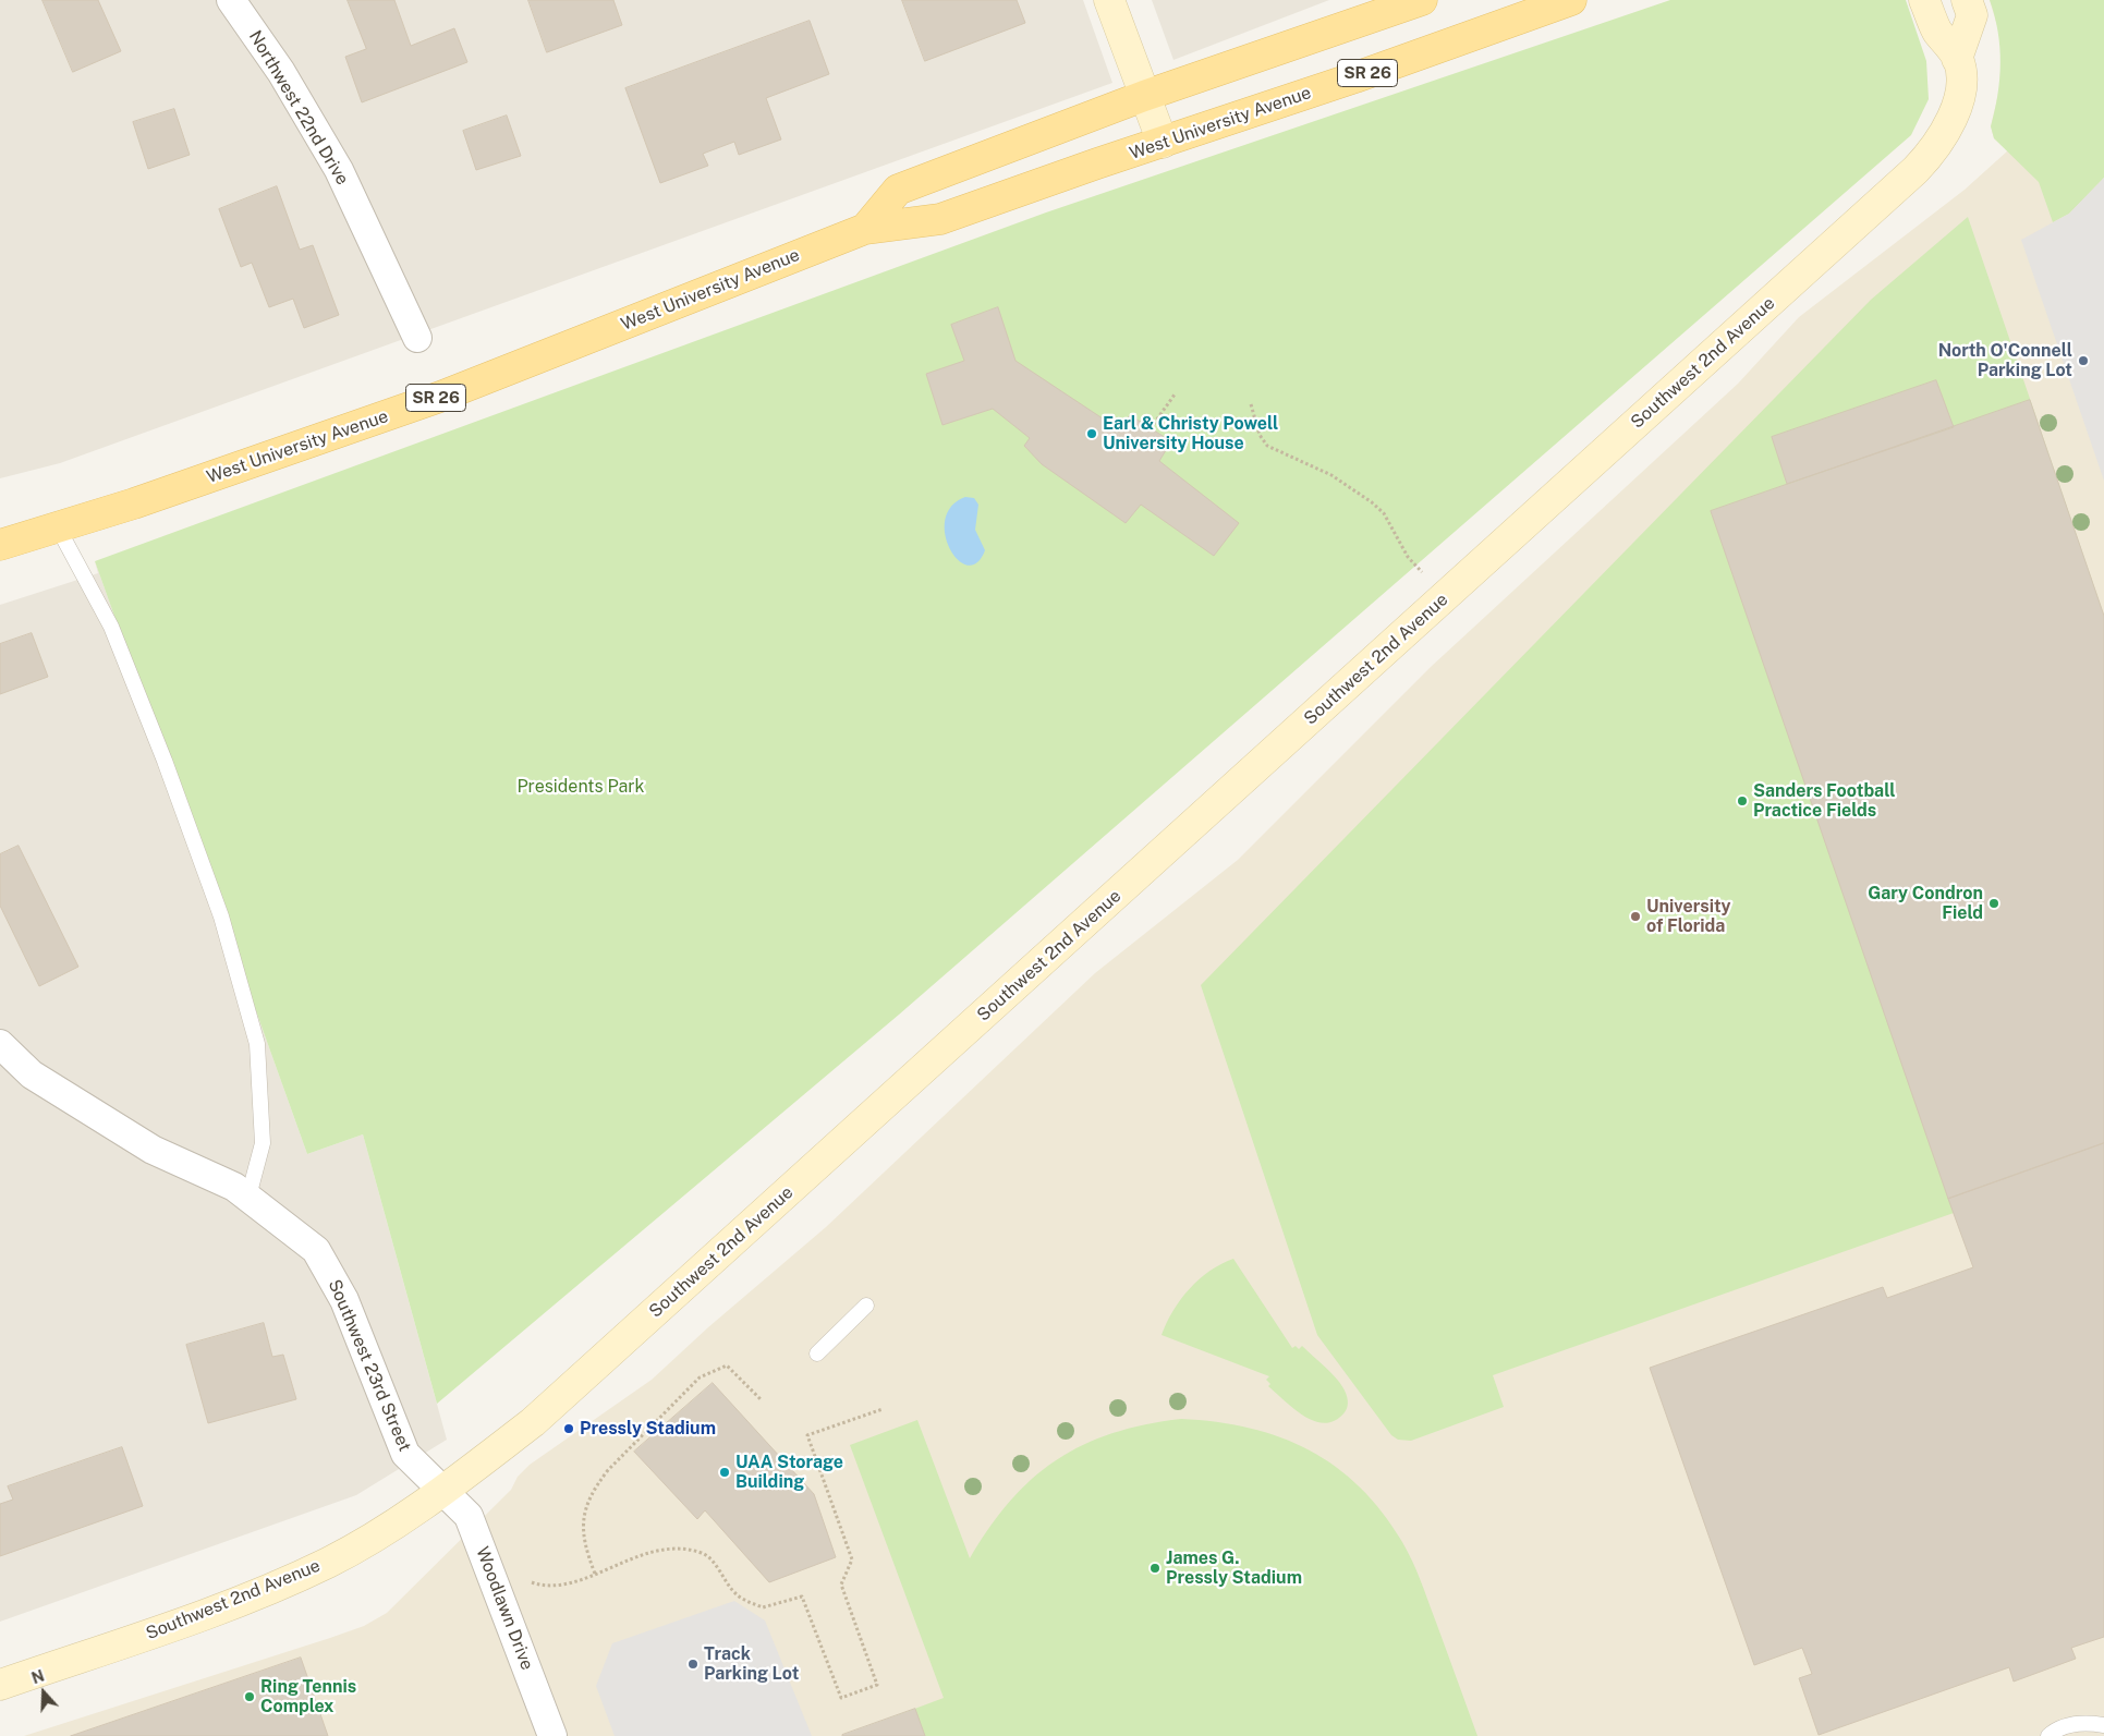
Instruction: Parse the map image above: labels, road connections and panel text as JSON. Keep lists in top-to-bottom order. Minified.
{"streets":{"main road":["SR 26","West University Avenue","Southwest 2nd Avenue"],"street":["Northwest 22nd Drive","Southwest 23rd Street","Woodlawn Drive"]},"crossings":[["Southwest 2nd Avenue","Southwest 23rd Street"],["Southwest 2nd Avenue","Woodlawn Drive"],["Southwest 23rd Street","Woodlawn Drive"]],"parks":["Presidents Park"],"places":["North O'Connell Parking Lot","Earl & Christy Powell University House","Sanders Football Practice Fields","Gary Condron Field","University of Florida","Pressly Stadium","UAA Storage Building","James G. Pressly Stadium","Track Parking Lot","Ring Tennis Complex"],"north":"top"}
